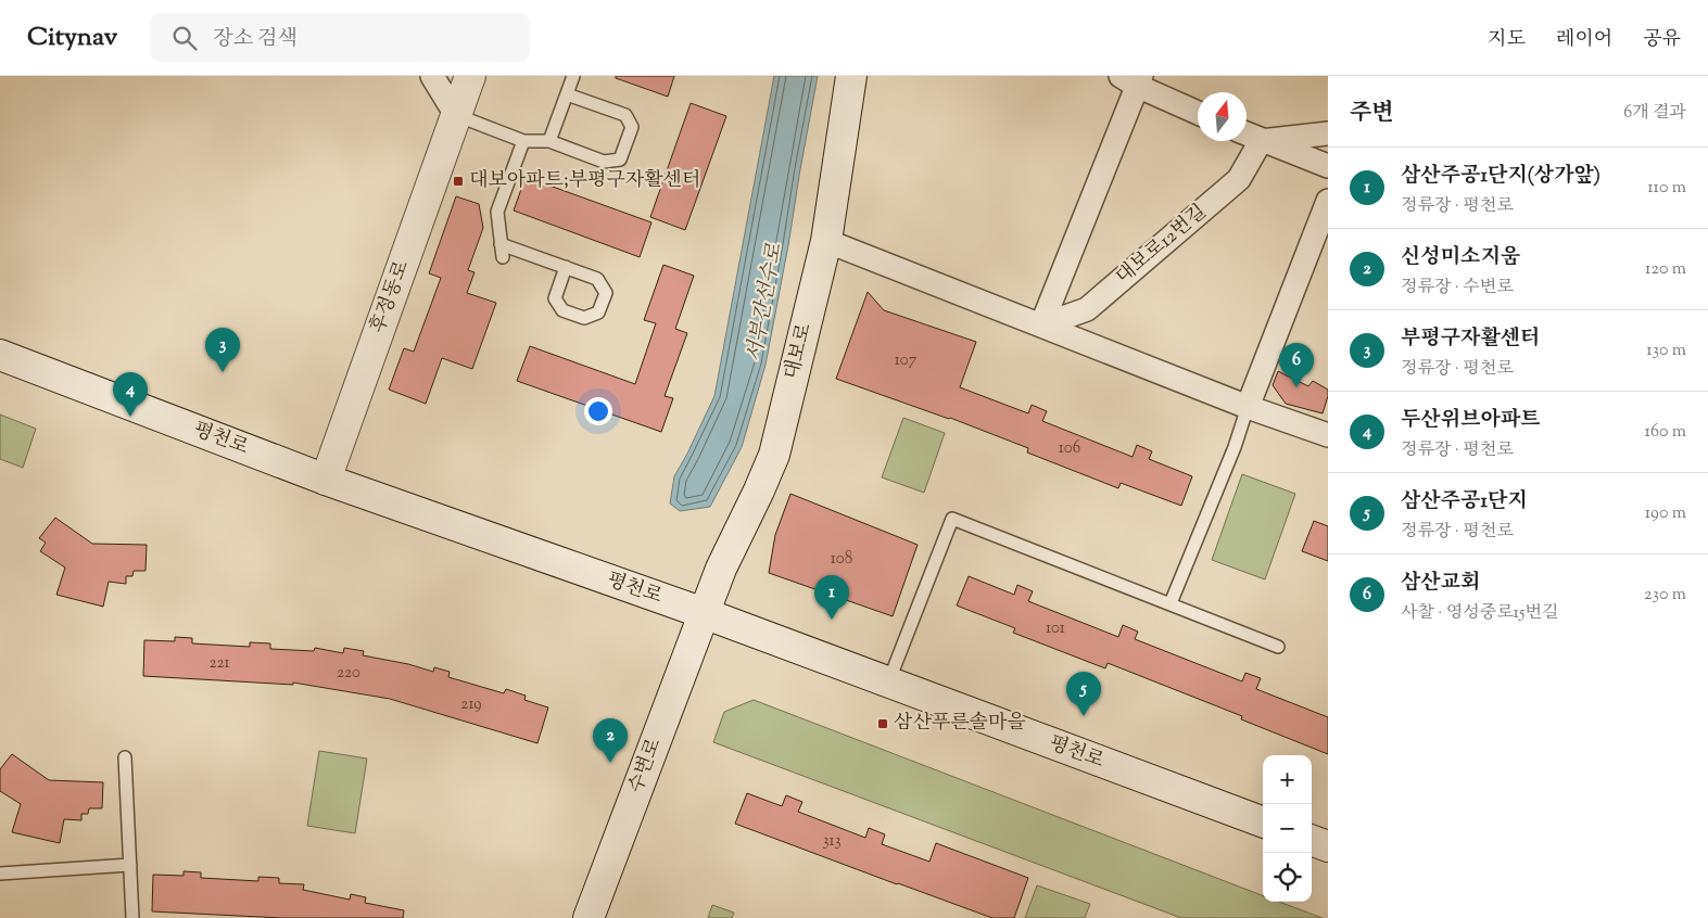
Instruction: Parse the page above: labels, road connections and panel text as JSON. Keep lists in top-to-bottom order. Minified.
{"streets":{"main road":["후정동로","대보로","평천로","수변로"],"street":["대보로12번길"]},"crossings":[["후정동로","평천로"],["대보로","평천로"],["대보로","수변로"],["평천로","수변로"]],"water":["서부간선수로"],"places":{"transit":["대보아파트;부평구자활센터","삼산푸른솔마을"]},"house_numbers":["107","106","108","101","221","220","219","313"],"north":"top","page":{"header":"Citynav","search":"장소 검색","nav":["지도","레이어","공유"],"heading":["주변","6개 결과"],"list":[{"mark":"1","name":"삼산주공1단지(상가앞)","note":"정류장 · 평천로","value":"110 m"},{"mark":"2","name":"신성미소지움","note":"정류장 · 수변로","value":"120 m"},{"mark":"3","name":"부평구자활센터","note":"정류장 · 평천로","value":"130 m"},{"mark":"4","name":"두산위브아파트","note":"정류장 · 평천로","value":"160 m"},{"mark":"5","name":"삼산주공1단지","note":"정류장 · 평천로","value":"190 m"},{"mark":"6","name":"삼산교회","note":"사찰 · 영성중로15번길","value":"230 m"}],"pins":["3","6","4","1","5","2"],"map_buttons":["+","−"]}}
